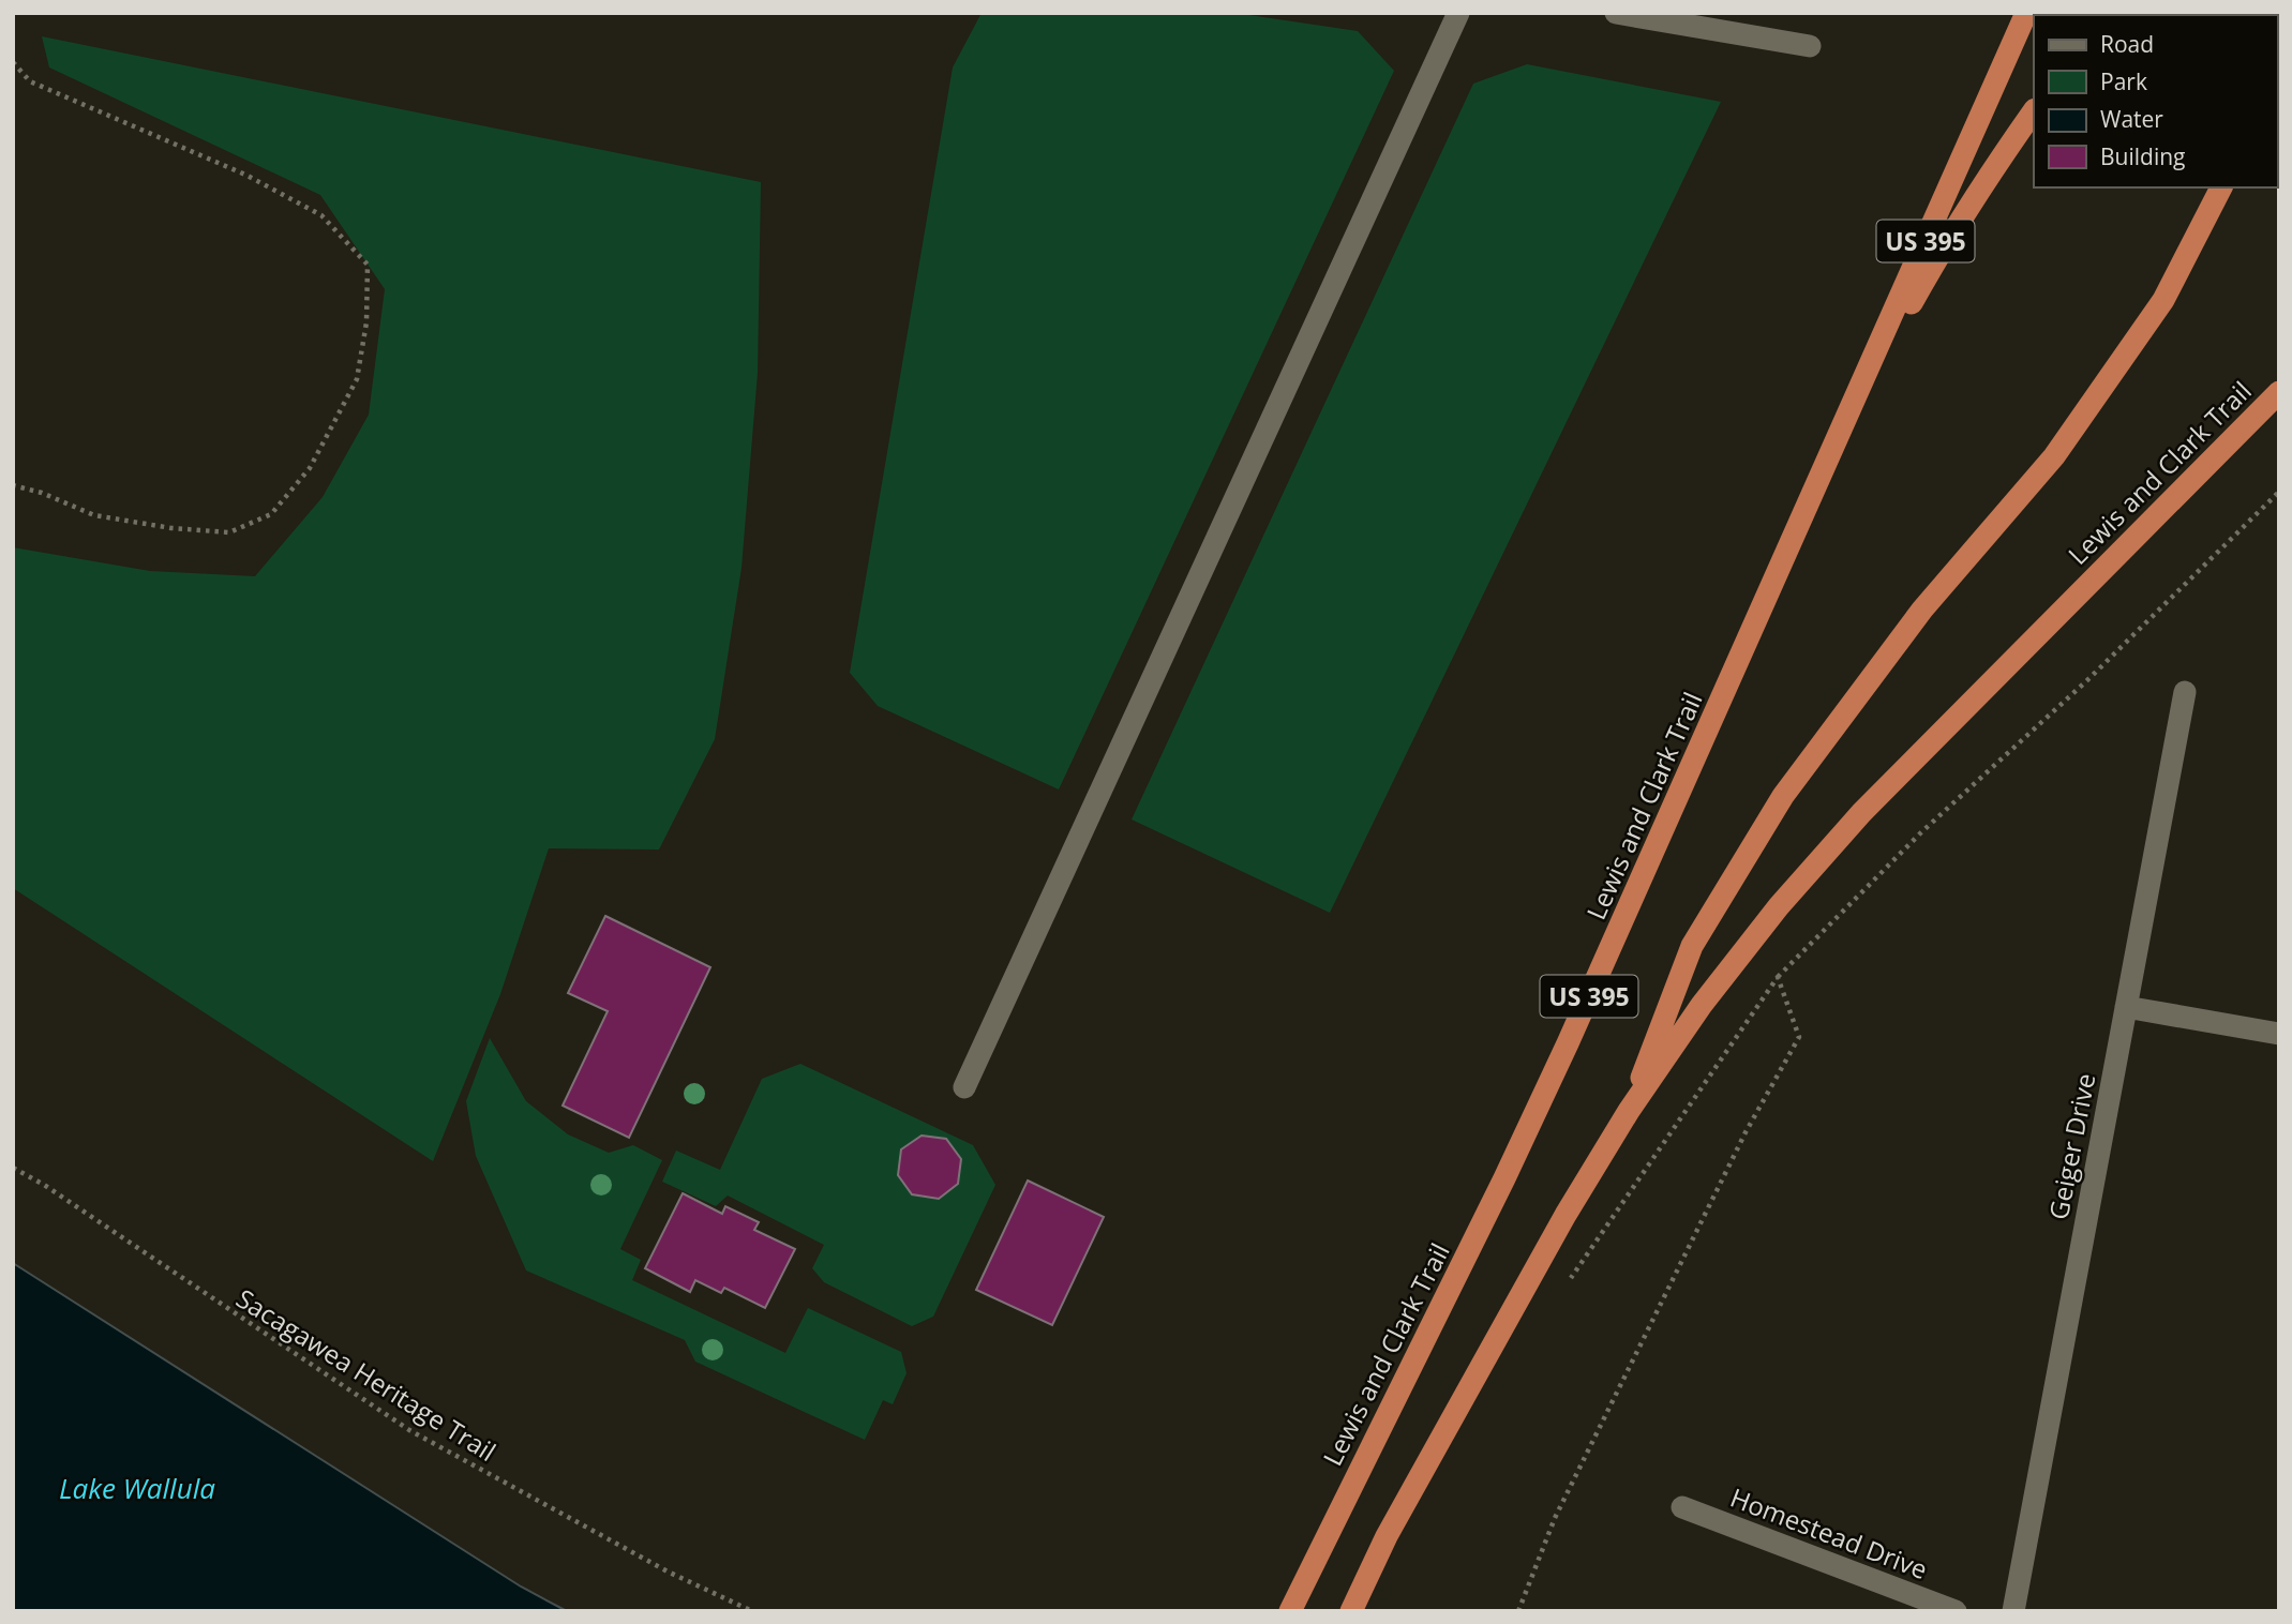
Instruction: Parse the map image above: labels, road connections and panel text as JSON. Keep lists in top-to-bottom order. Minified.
{"streets":{"highway":["US 395","Lewis and Clark Trail"],"street":["Geiger Drive","Homestead Drive"],"path":["Sacagawea Heritage Trail"]},"water":["Lake Wallula"],"legend":["Road","Park","Water","Building"]}
